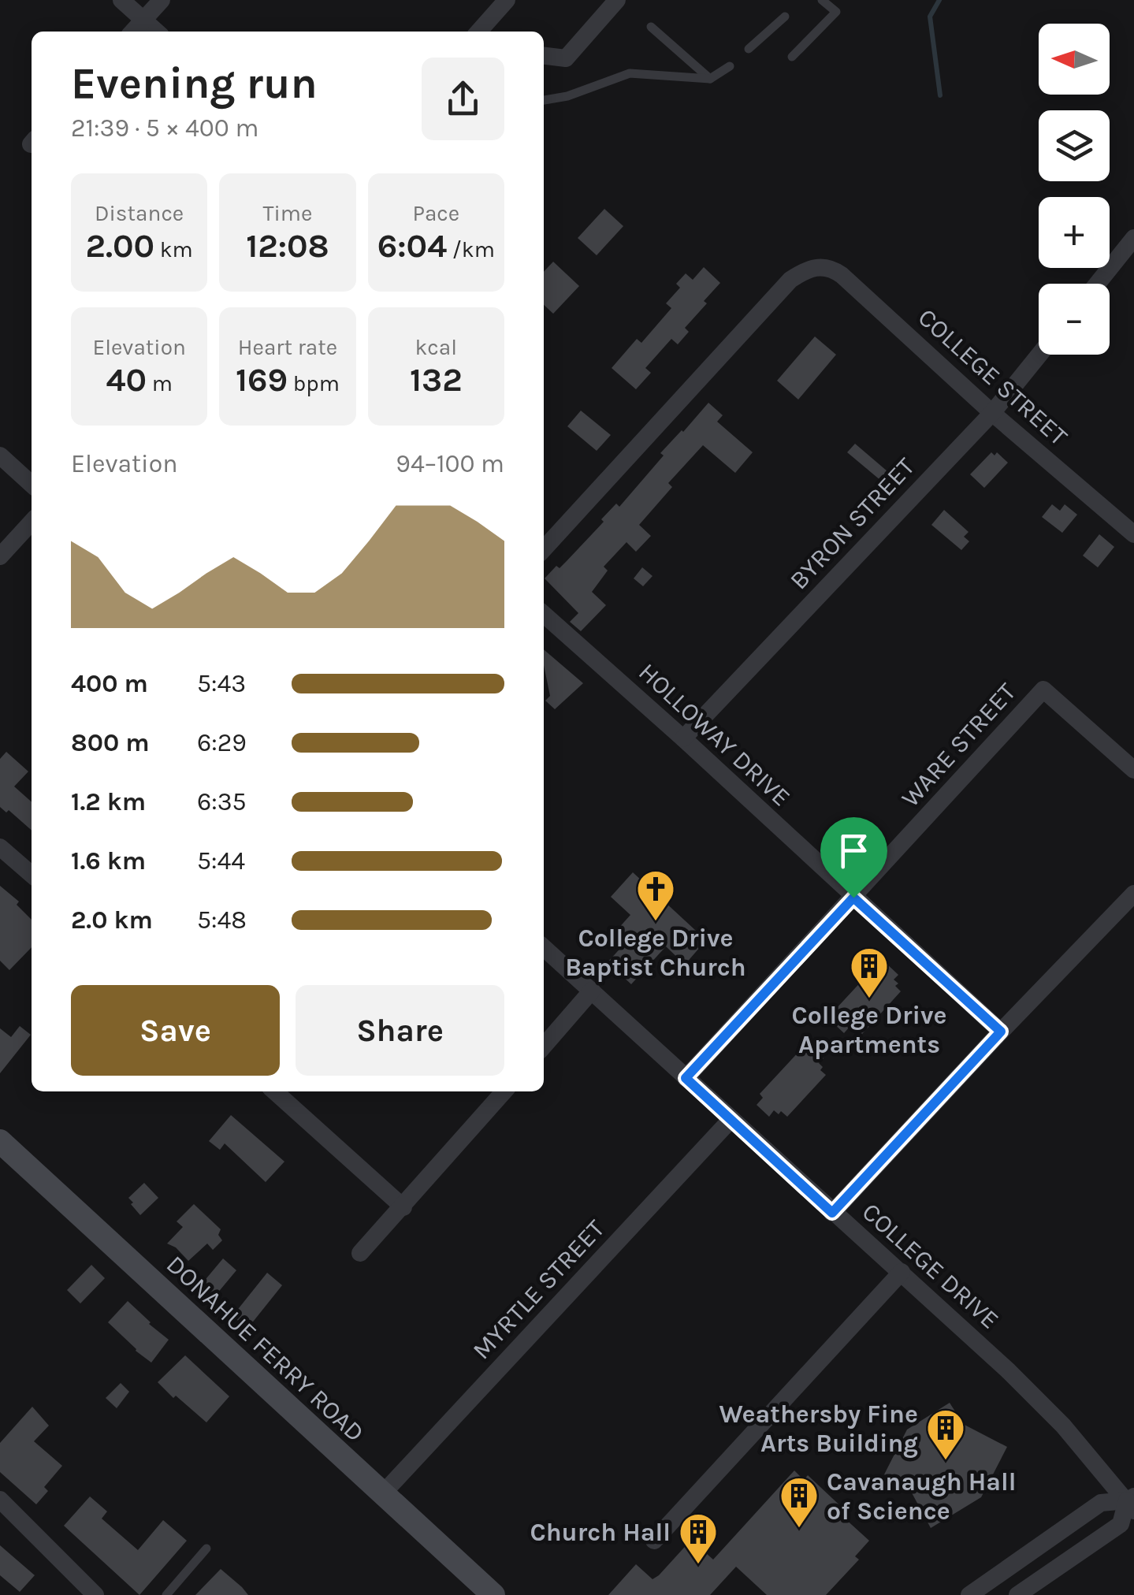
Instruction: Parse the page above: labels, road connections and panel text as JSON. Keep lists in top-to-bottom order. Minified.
{"streets":{"main road":["DONAHUE FERRY ROAD"],"street":["COLLEGE STREET","BYRON STREET","HOLLOWAY DRIVE","WARE STREET","COLLEGE DRIVE","MYRTLE STREET"]},"crossings":[["COLLEGE STREET","BYRON STREET"],["BYRON STREET","HOLLOWAY DRIVE"],["HOLLOWAY DRIVE","WARE STREET"],["WARE STREET","COLLEGE DRIVE"],["COLLEGE DRIVE","MYRTLE STREET"],["MYRTLE STREET","DONAHUE FERRY ROAD"]],"places":{"church":["College Drive Baptist Church"],"building":["College Drive Apartments","Weathersby Fine Arts Building","Cavanaugh Hall of Science","Church Hall"]},"north":"left","page":{"map_buttons":["+","−"],"heading":["Evening run","21:39 · 5 × 400 m"],"stats":[["Distance","2.00 km"],["Time","12:08"],["Pace","6:04 /km"],["Elevation","40 m"],["Heart rate","169 bpm"],["kcal","132"]],"chart":["Elevation","94–100 m"],"list":[{"name":"400 m","note":"5:43"},{"name":"800 m","note":"6:29"},{"name":"1.2 km","note":"6:35"},{"name":"1.6 km","note":"5:44"},{"name":"2.0 km","note":"5:48"}],"buttons":["Save","Share"]}}
